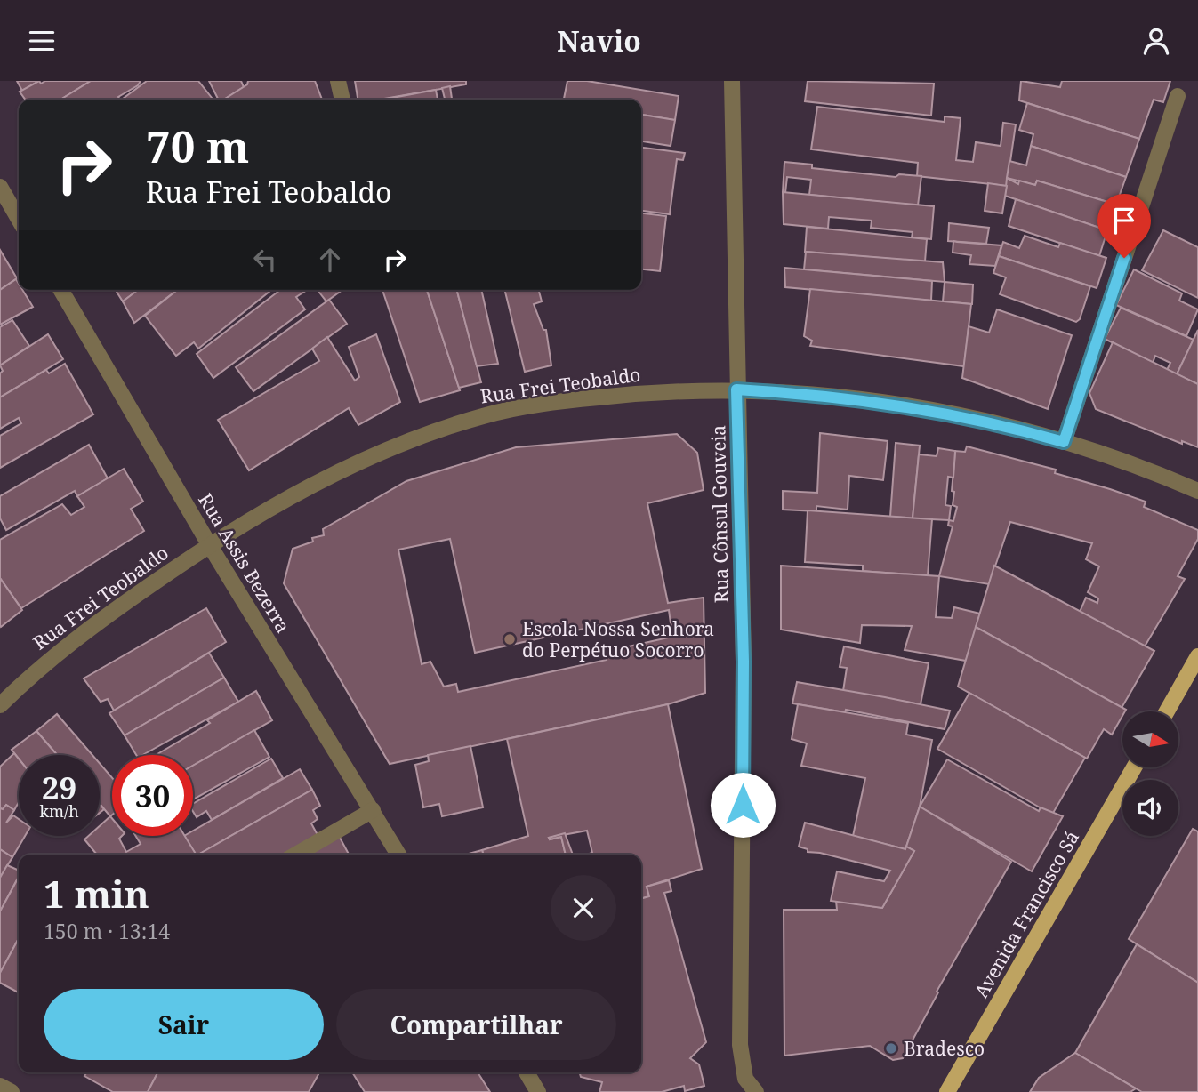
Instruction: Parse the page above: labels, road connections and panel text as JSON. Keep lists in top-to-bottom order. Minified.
{"streets":{"main road":["Avenida Francisco Sá"],"street":["Rua Frei Teobaldo","Rua Cônsul Gouveia","Rua Assis Bezerra"]},"crossings":[["Rua Frei Teobaldo","Rua Cônsul Gouveia"],["Rua Frei Teobaldo","Rua Assis Bezerra"]],"places":["Escola Nossa Senhora do Perpétuo Socorro","Bradesco"],"north":"right","page":{"header":"Navio","turn":["70 m","Rua Frei Teobaldo"],"speed":"29 km/h","limit":"30","heading":["1 min","150 m · 13:14"],"buttons":["Sair","Compartilhar"]}}
